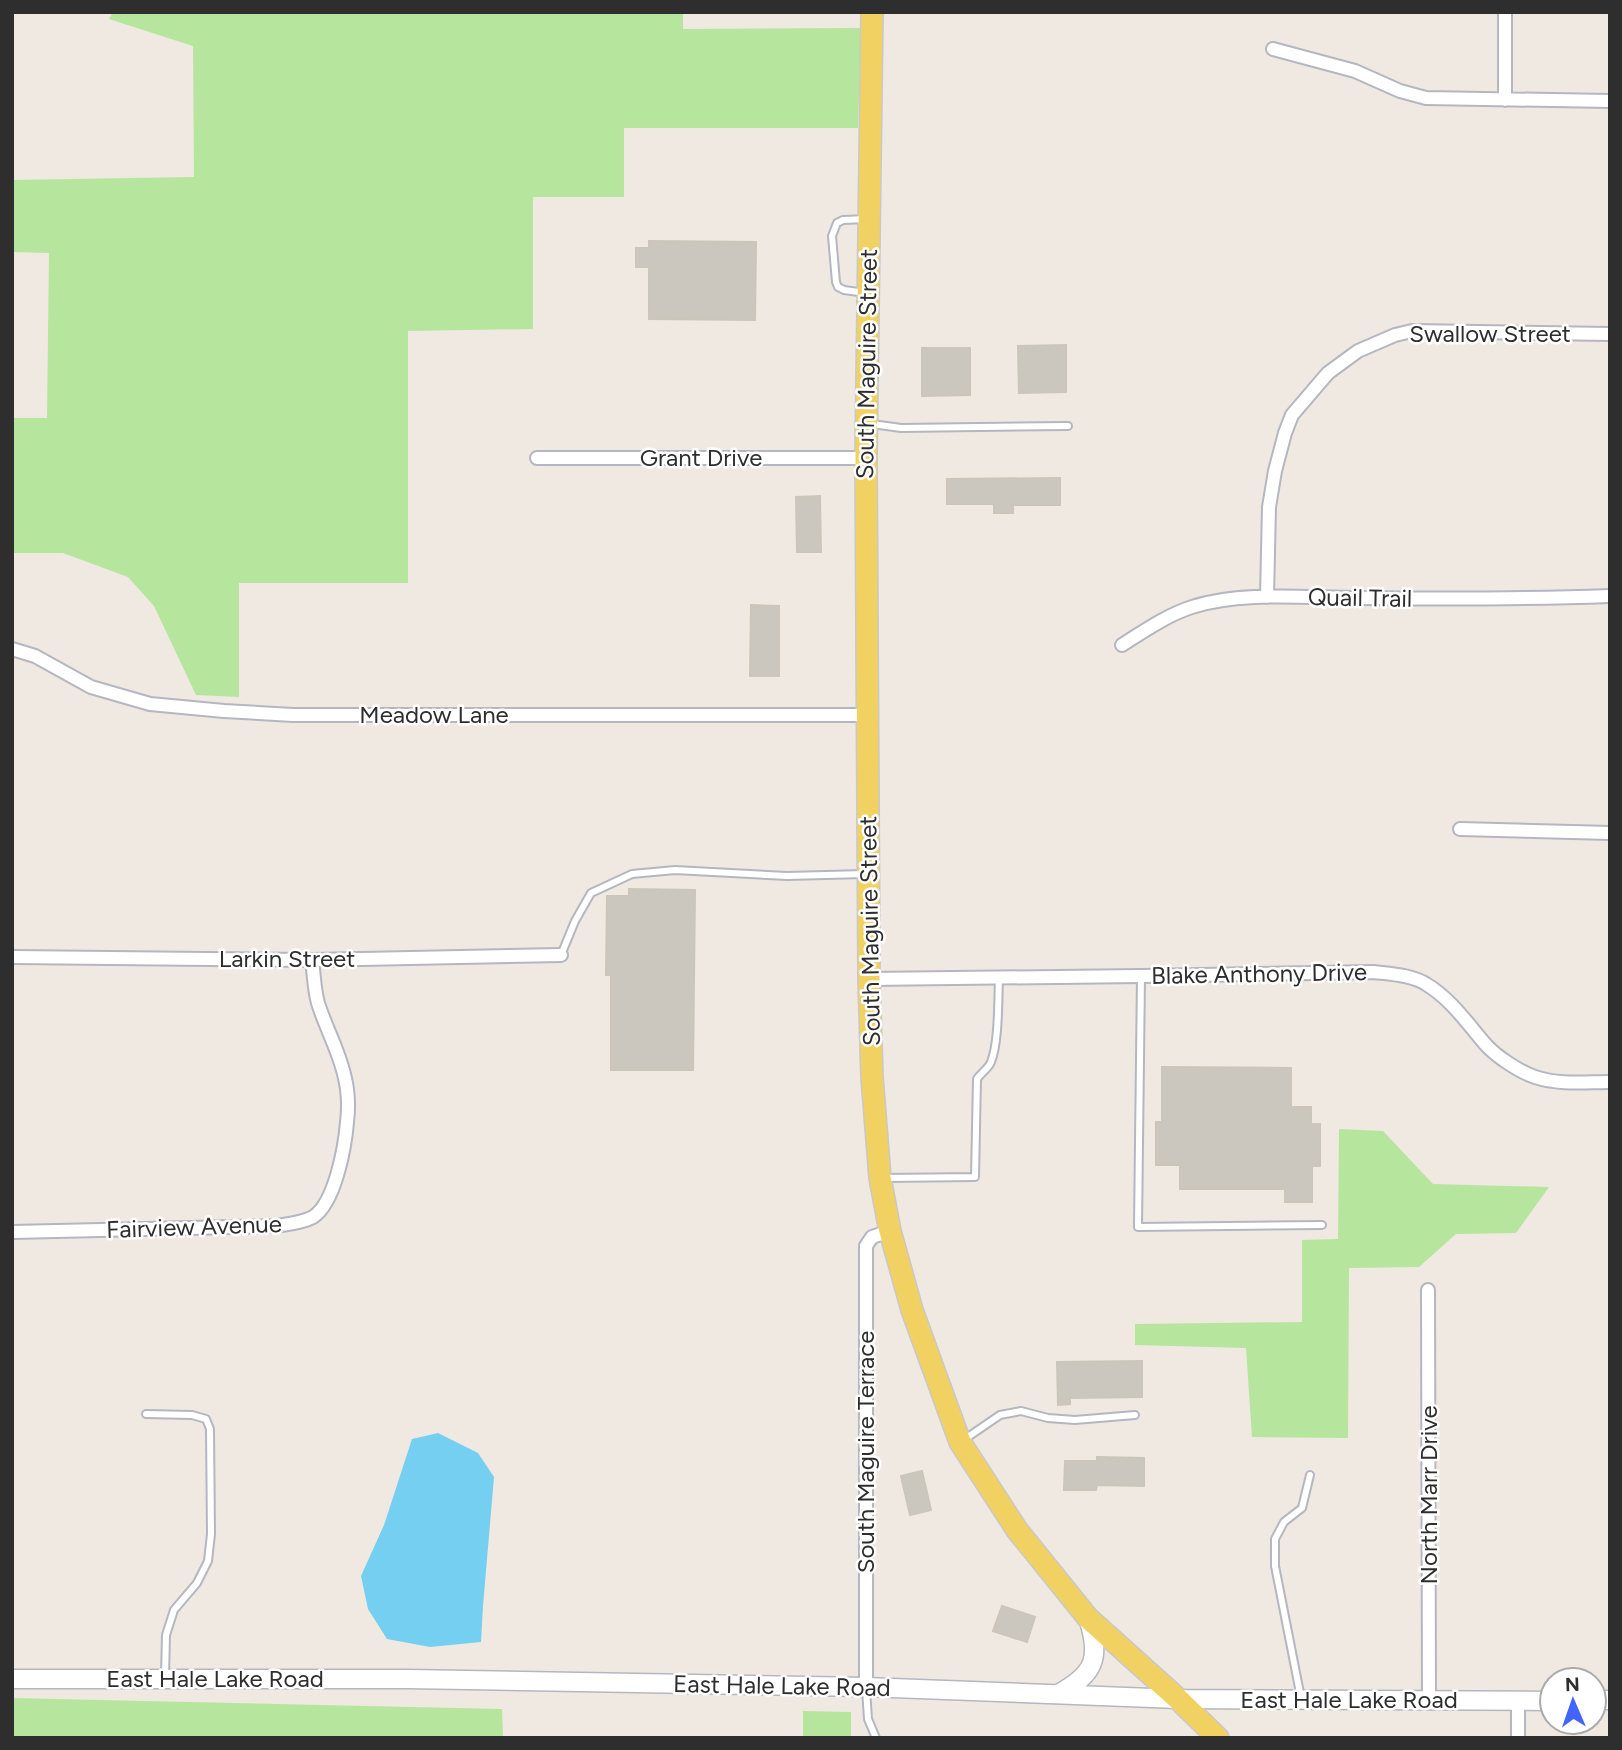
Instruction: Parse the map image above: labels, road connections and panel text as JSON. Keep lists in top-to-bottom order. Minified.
{"streets":{"main road":["South Maguire Street","East Hale Lake Road"],"street":["Swallow Street","Grant Drive","Quail Trail","Meadow Lane","Larkin Street","Blake Anthony Drive","Fairview Avenue","South Maguire Terrace","North Marr Drive"]},"crossings":[["Swallow Street","Quail Trail"],["South Maguire Street","Grant Drive"],["South Maguire Street","Meadow Lane"],["South Maguire Street","Blake Anthony Drive"],["South Maguire Street","South Maguire Terrace"],["South Maguire Street","East Hale Lake Road"],["Larkin Street","Fairview Avenue"],["South Maguire Terrace","East Hale Lake Road"],["North Marr Drive","East Hale Lake Road"]],"north":"top"}
